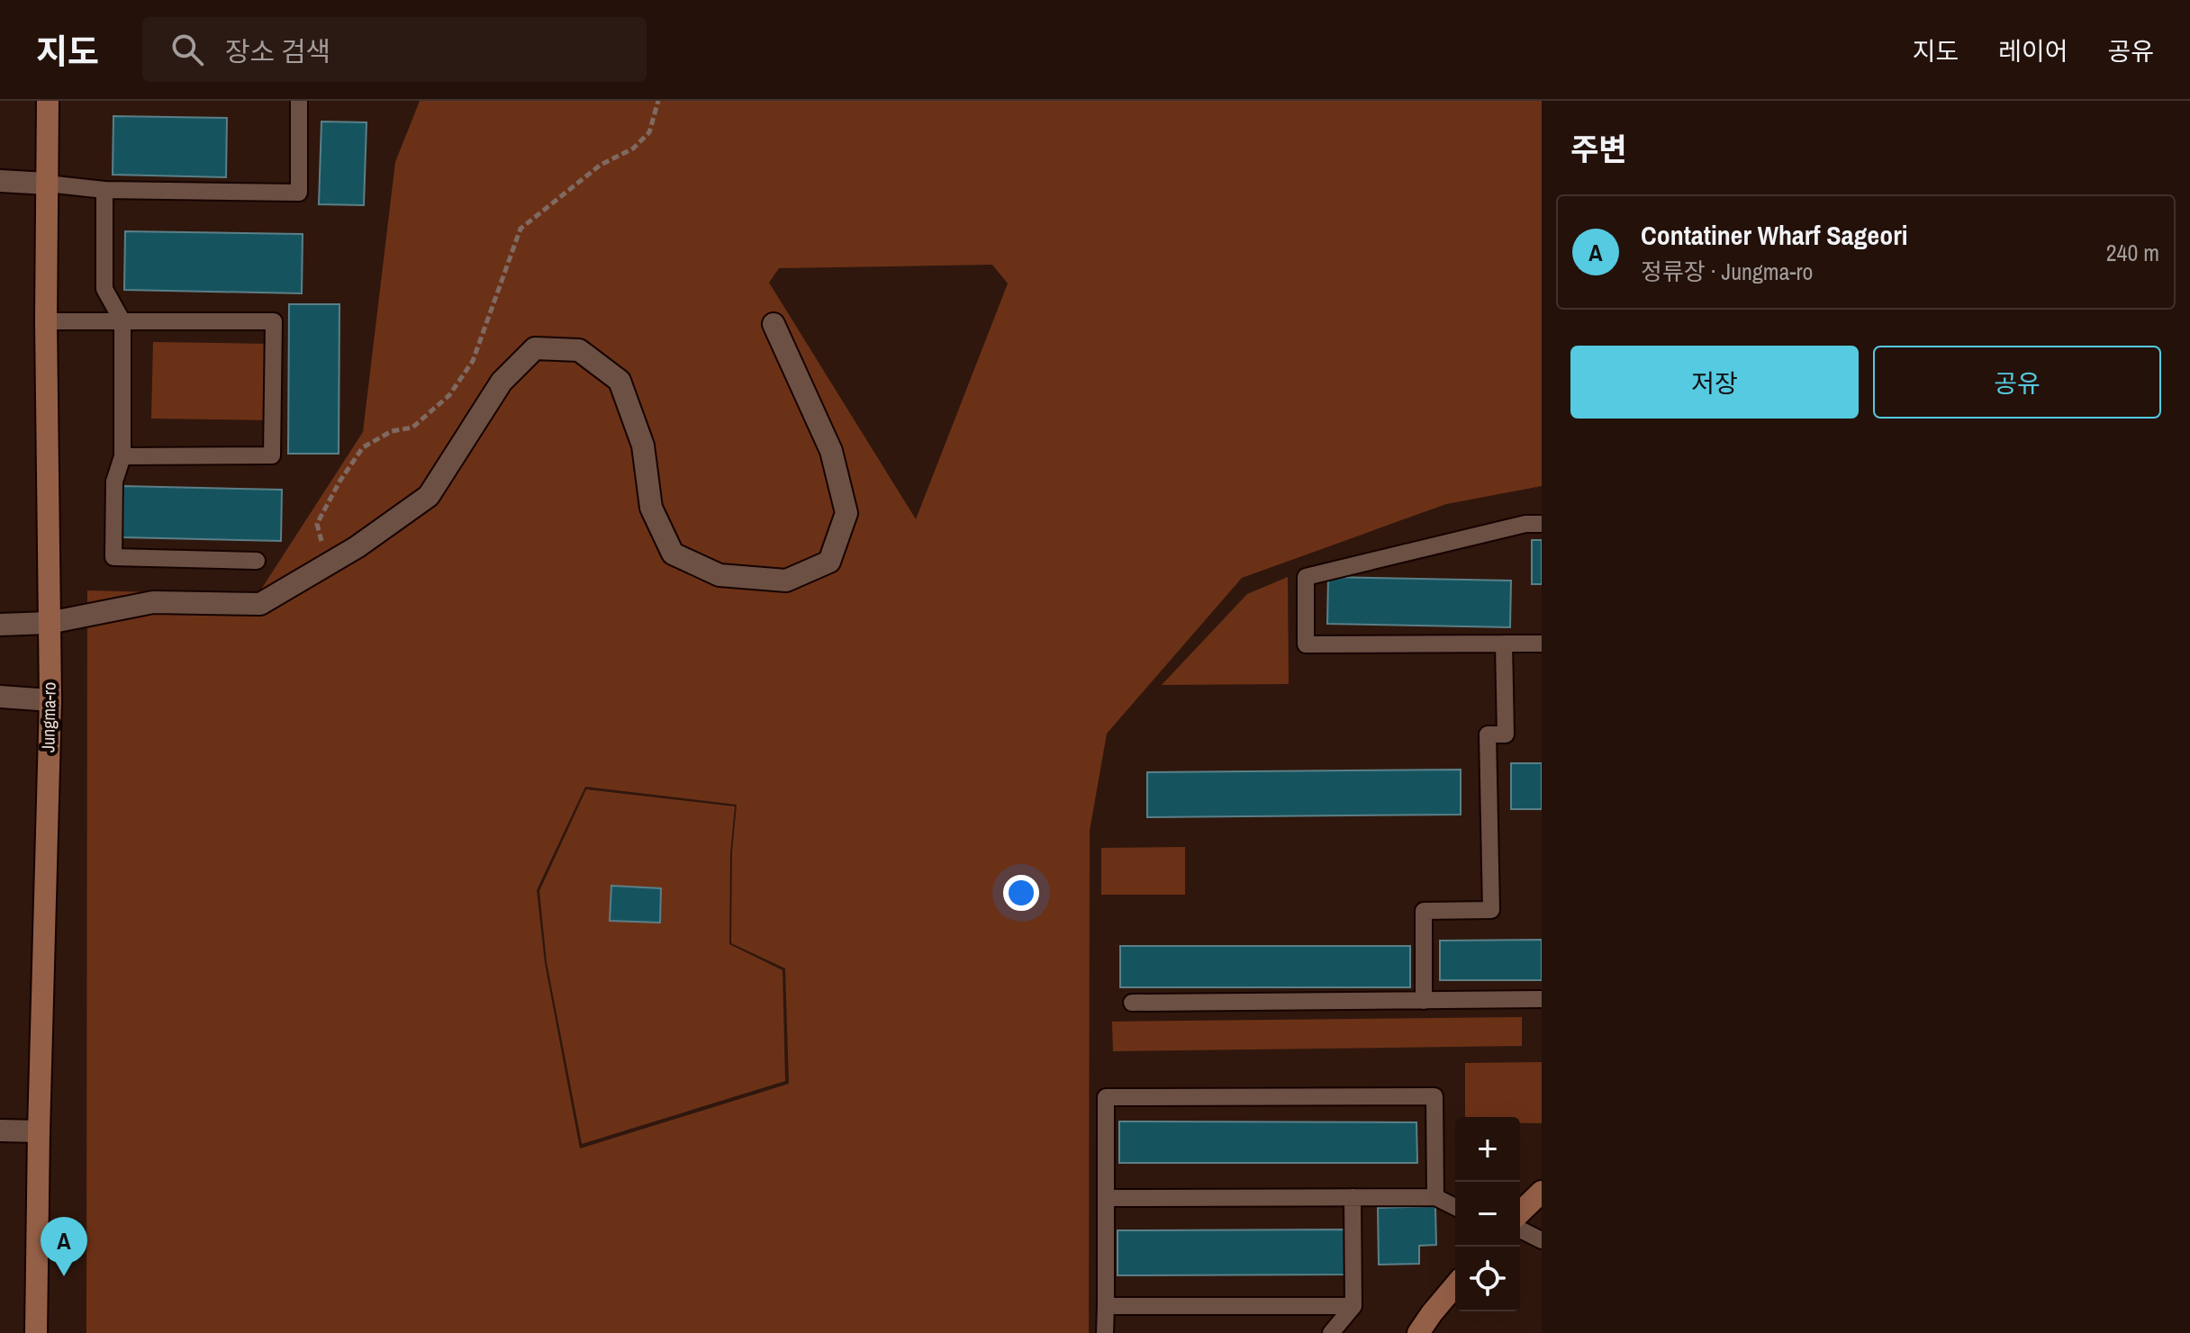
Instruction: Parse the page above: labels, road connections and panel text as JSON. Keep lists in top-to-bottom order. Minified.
{"streets":{"main road":["Jungma-ro"]},"page":{"header":"지도","search":"장소 검색","nav":["지도","레이어","공유"],"heading":"주변","list":[{"mark":"A","name":"Contatiner Wharf Sageori","note":"정류장 · Jungma-ro","value":"240 m"}],"buttons":["저장","공유"],"map_buttons":["+","−"],"pins":"A"}}
